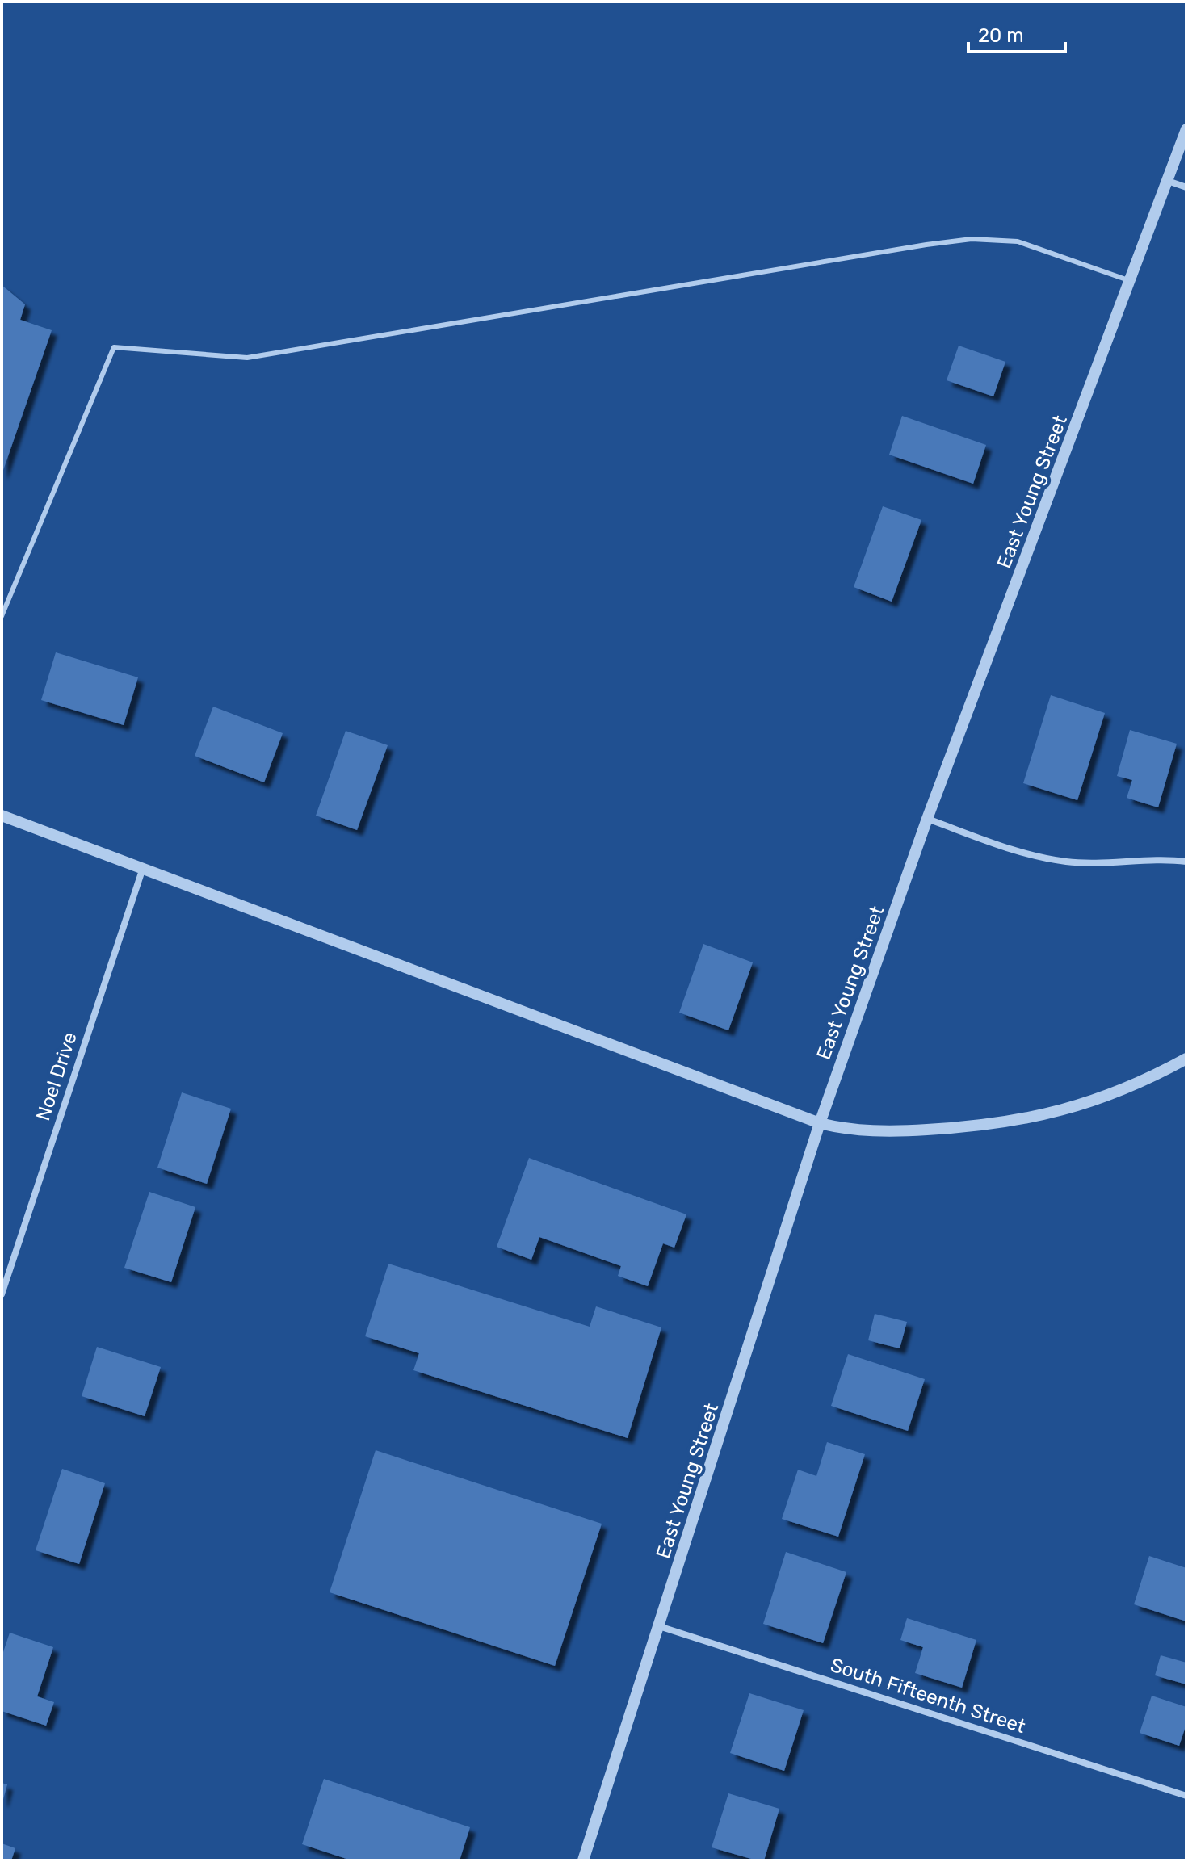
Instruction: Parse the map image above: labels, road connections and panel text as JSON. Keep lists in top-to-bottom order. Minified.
{"streets":{"street":["East Young Street","Noel Drive","South Fifteenth Street"]},"crossings":[["East Young Street","South Fifteenth Street"]],"scale_bar":"20 m"}
